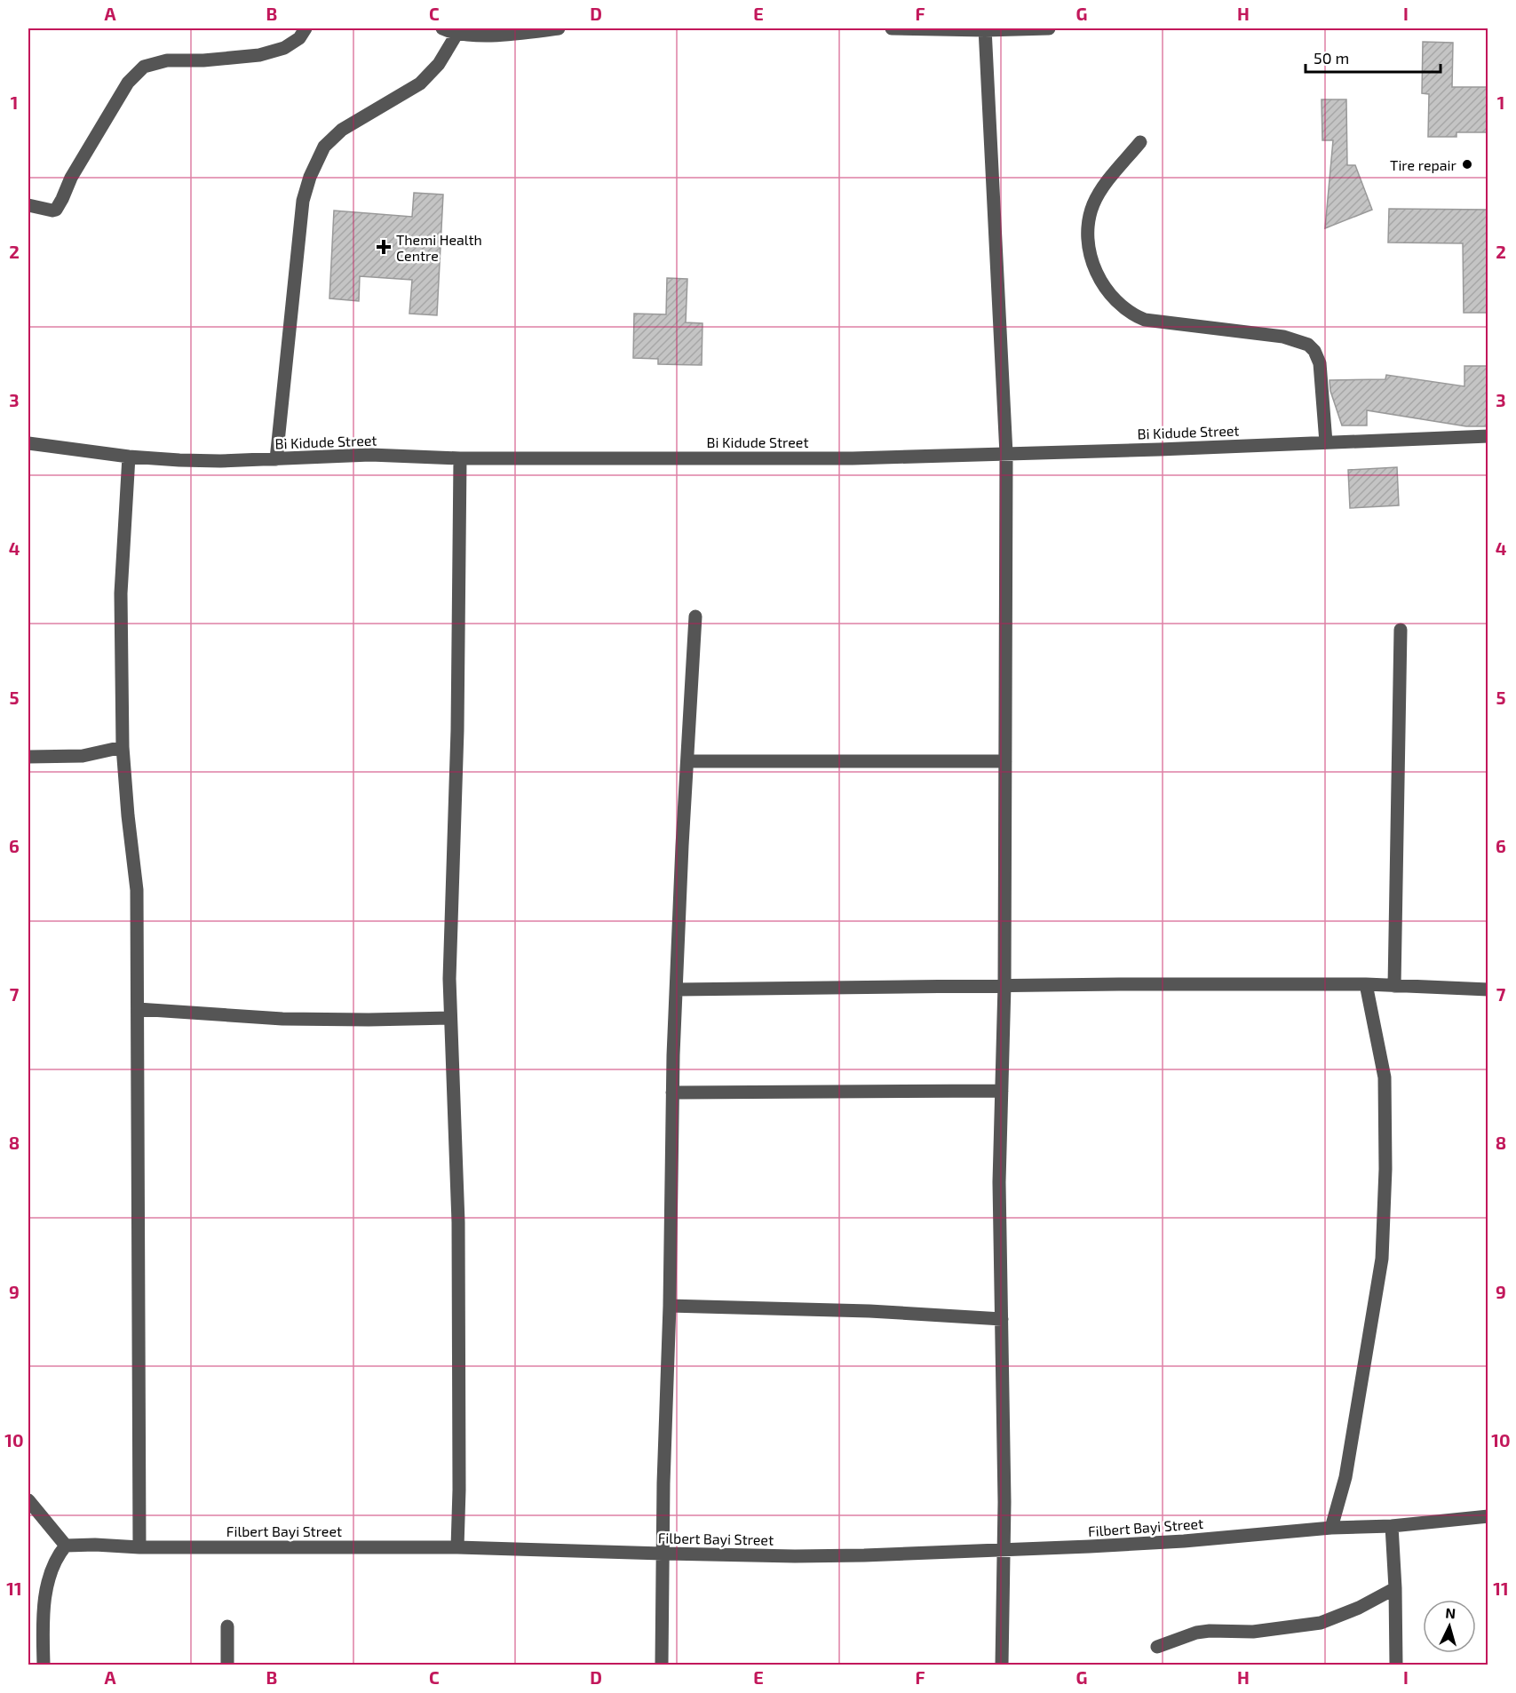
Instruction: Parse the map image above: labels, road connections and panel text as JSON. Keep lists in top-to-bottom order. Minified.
{"streets":{"street":["Bi Kidude Street","Filbert Bayi Street"]},"places":{"other":["Tire repair"],"health":["Themi Health Centre"]},"scale_bar":"50 m","north":"top","grid":{"columns":["A","B","C","D","E","F","G","H","I"],"rows":["1","2","3","4","5","6","7","8","9","10","11"]}}
